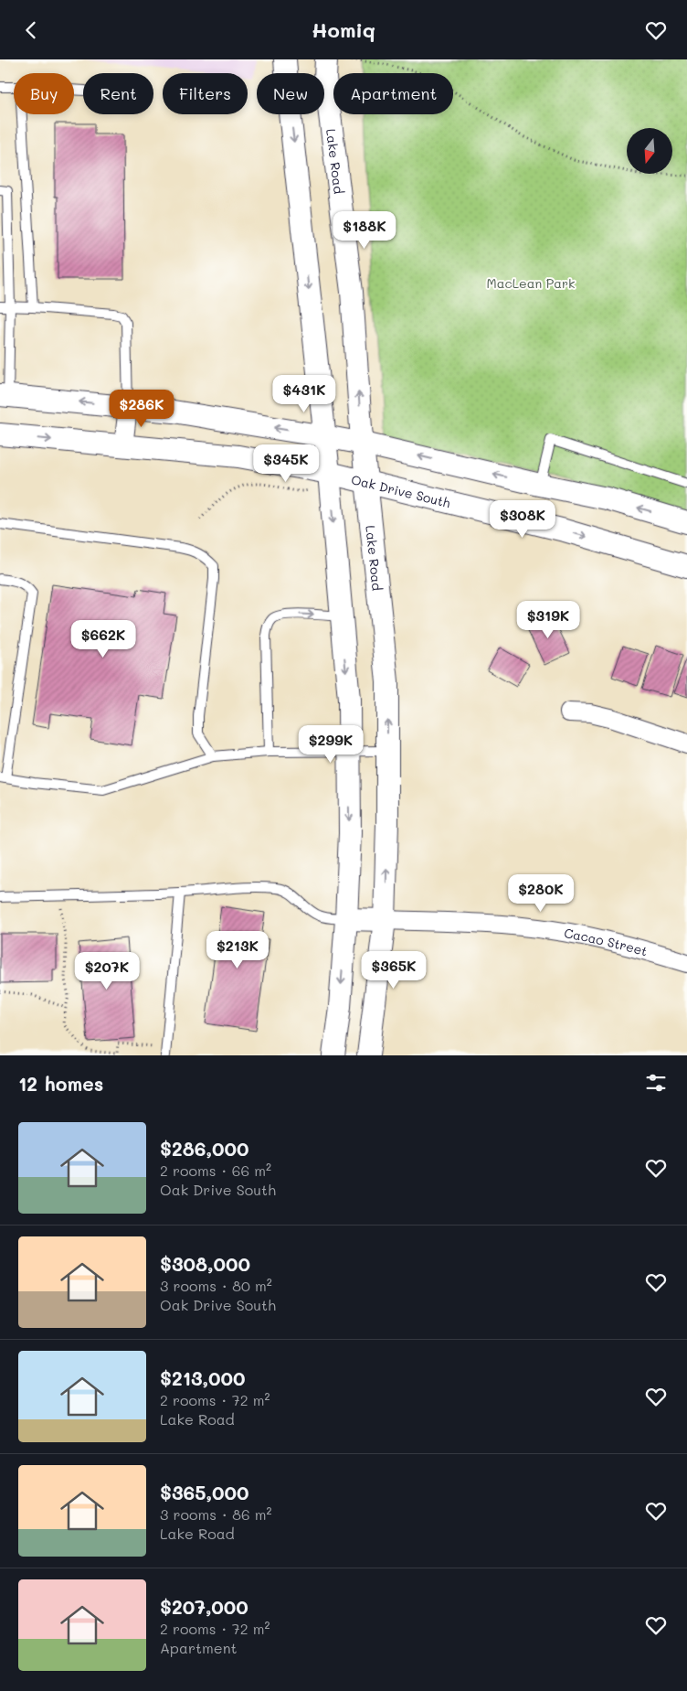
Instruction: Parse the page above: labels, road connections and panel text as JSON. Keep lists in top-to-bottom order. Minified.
{"streets":{"street":["Lake Road","Oak Drive South","Cacao Street"]},"crossings":[["Lake Road","Oak Drive South"],["Lake Road","Cacao Street"]],"parks":["MacLean Park"],"north":"bottom","page":{"header":"Homiq","chip":["Buy","Rent","Filters","New","Apartment"],"price":["$188K","$431K","$286K","$345K","$308K","$319K","$662K","$299K","$280K","$213K","$365K","$207K"],"heading":"12 homes","list":[{"name":"$286,000","note":"2 rooms · 66 m² · Oak Drive South"},{"name":"$308,000","note":"3 rooms · 80 m² · Oak Drive South"},{"name":"$213,000","note":"2 rooms · 72 m² · Lake Road"},{"name":"$365,000","note":"3 rooms · 86 m² · Lake Road"},{"name":"$207,000","note":"2 rooms · 72 m² · Apartment"}]}}
